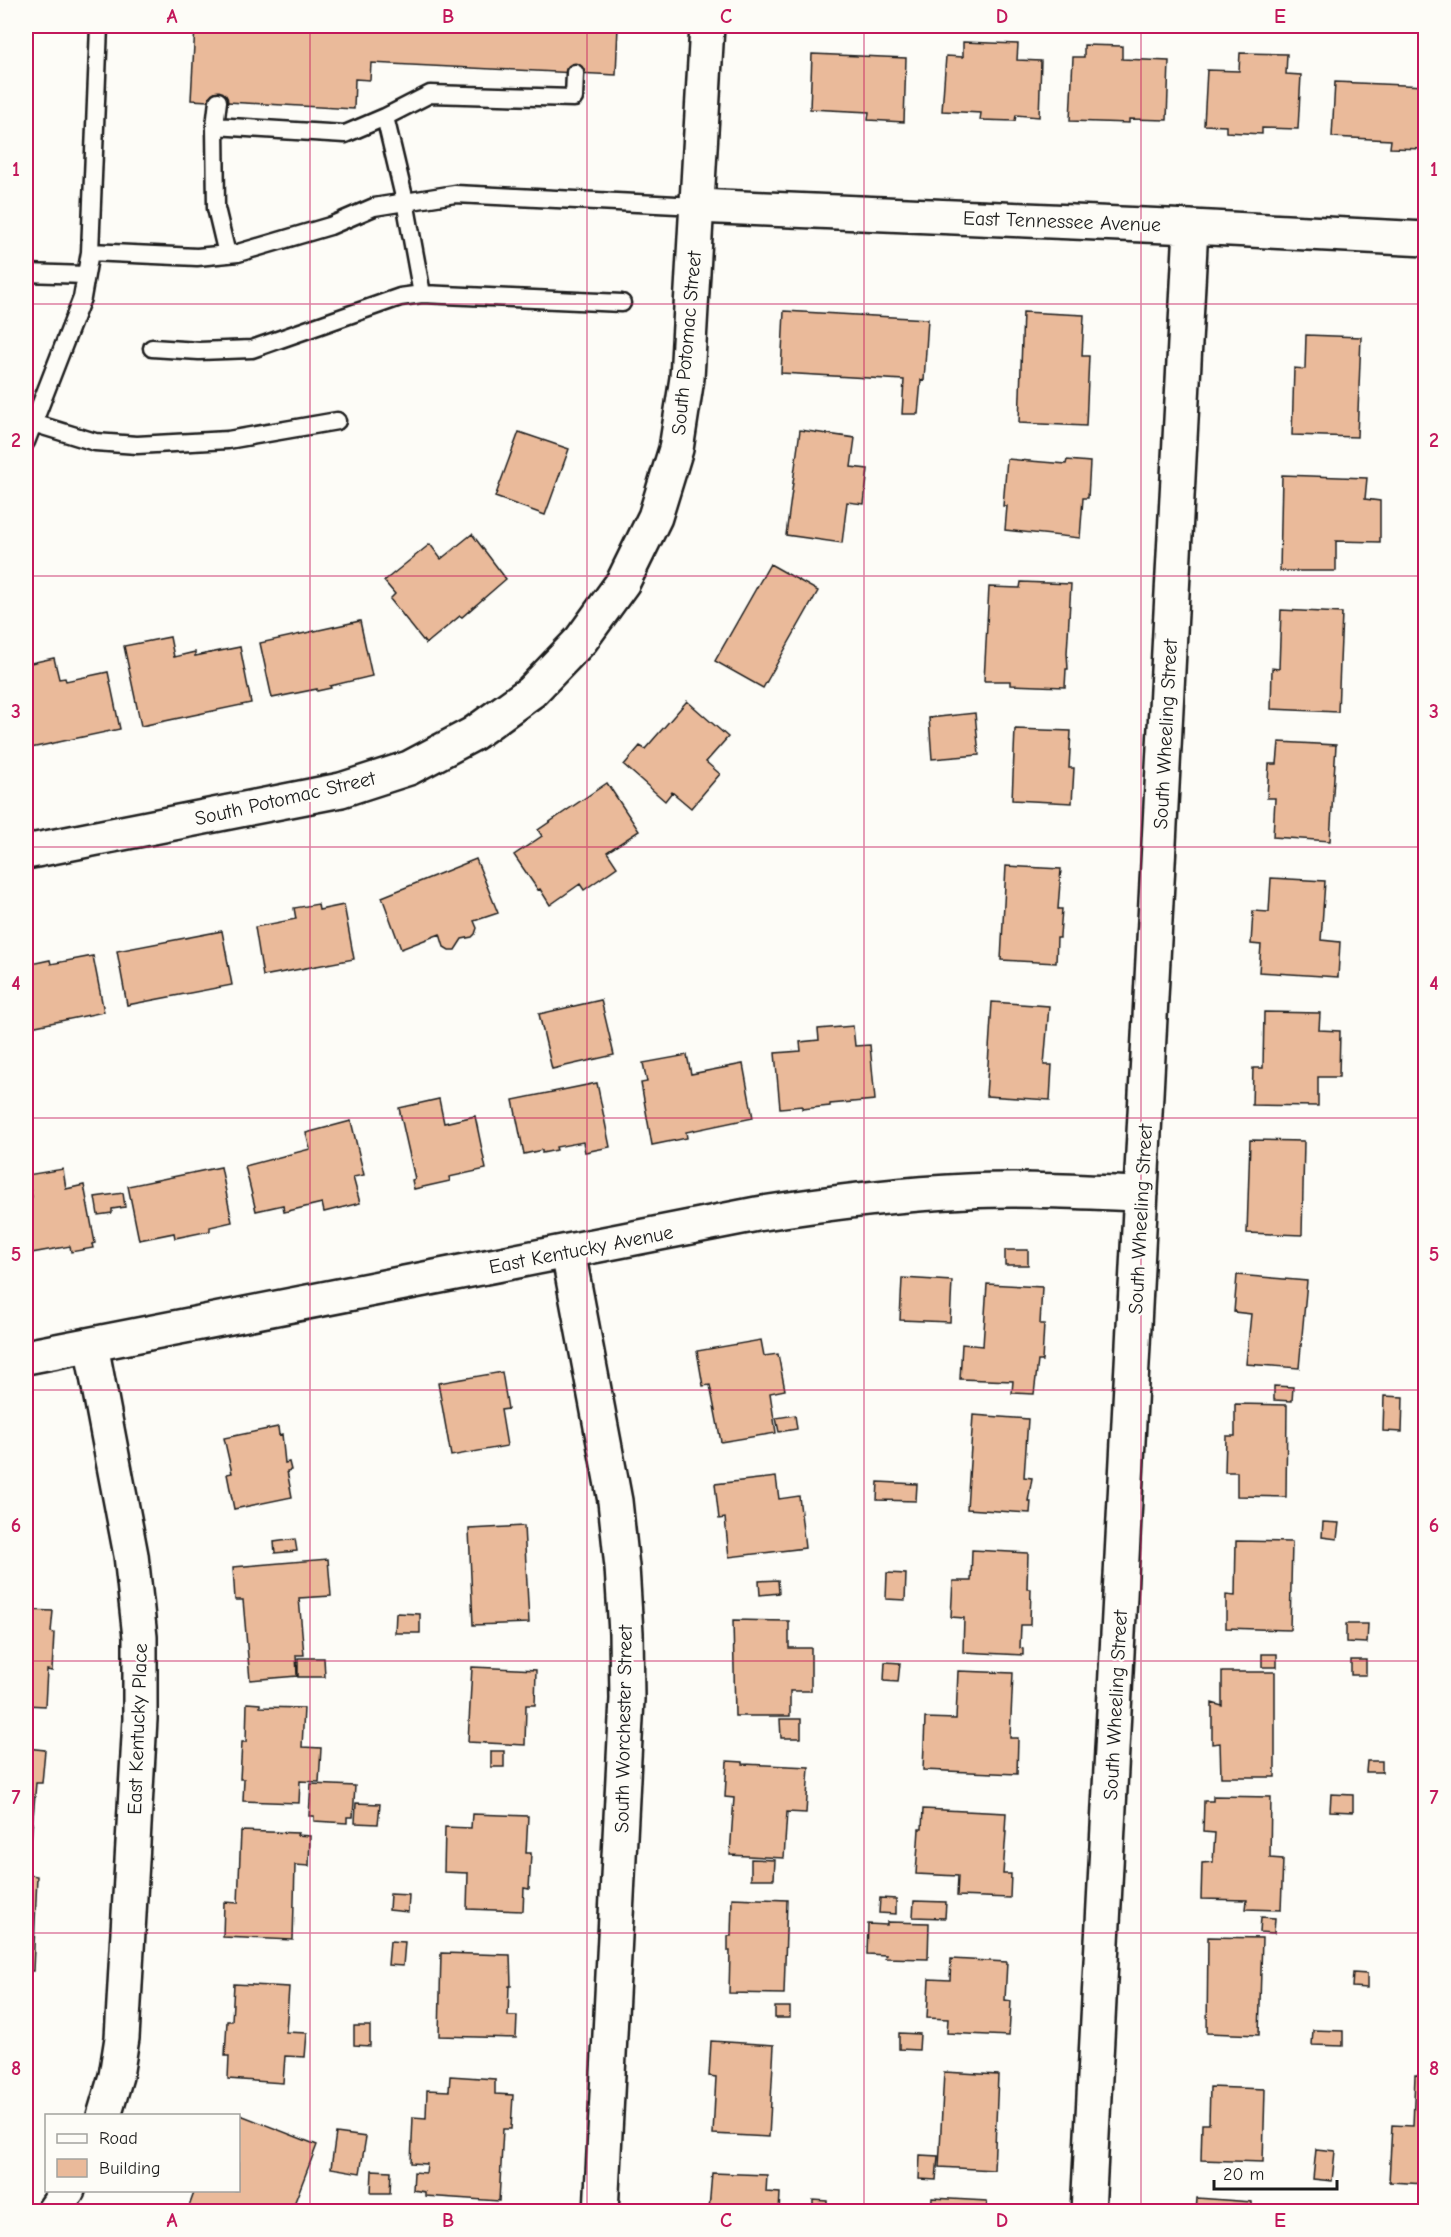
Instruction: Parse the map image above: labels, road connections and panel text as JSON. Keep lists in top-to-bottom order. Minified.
{"streets":{"street":["East Tennessee Avenue","South Potomac Street","South Wheeling Street","East Kentucky Avenue","East Kentucky Place","South Worchester Street"]},"crossings":[["East Tennessee Avenue","South Potomac Street"],["East Tennessee Avenue","South Wheeling Street"],["South Wheeling Street","East Kentucky Avenue"],["East Kentucky Avenue","East Kentucky Place"],["East Kentucky Avenue","South Worchester Street"]],"legend":["Road","Building"],"scale_bar":"20 m","grid":{"columns":["A","B","C","D","E"],"rows":["1","2","3","4","5","6","7","8"]}}
